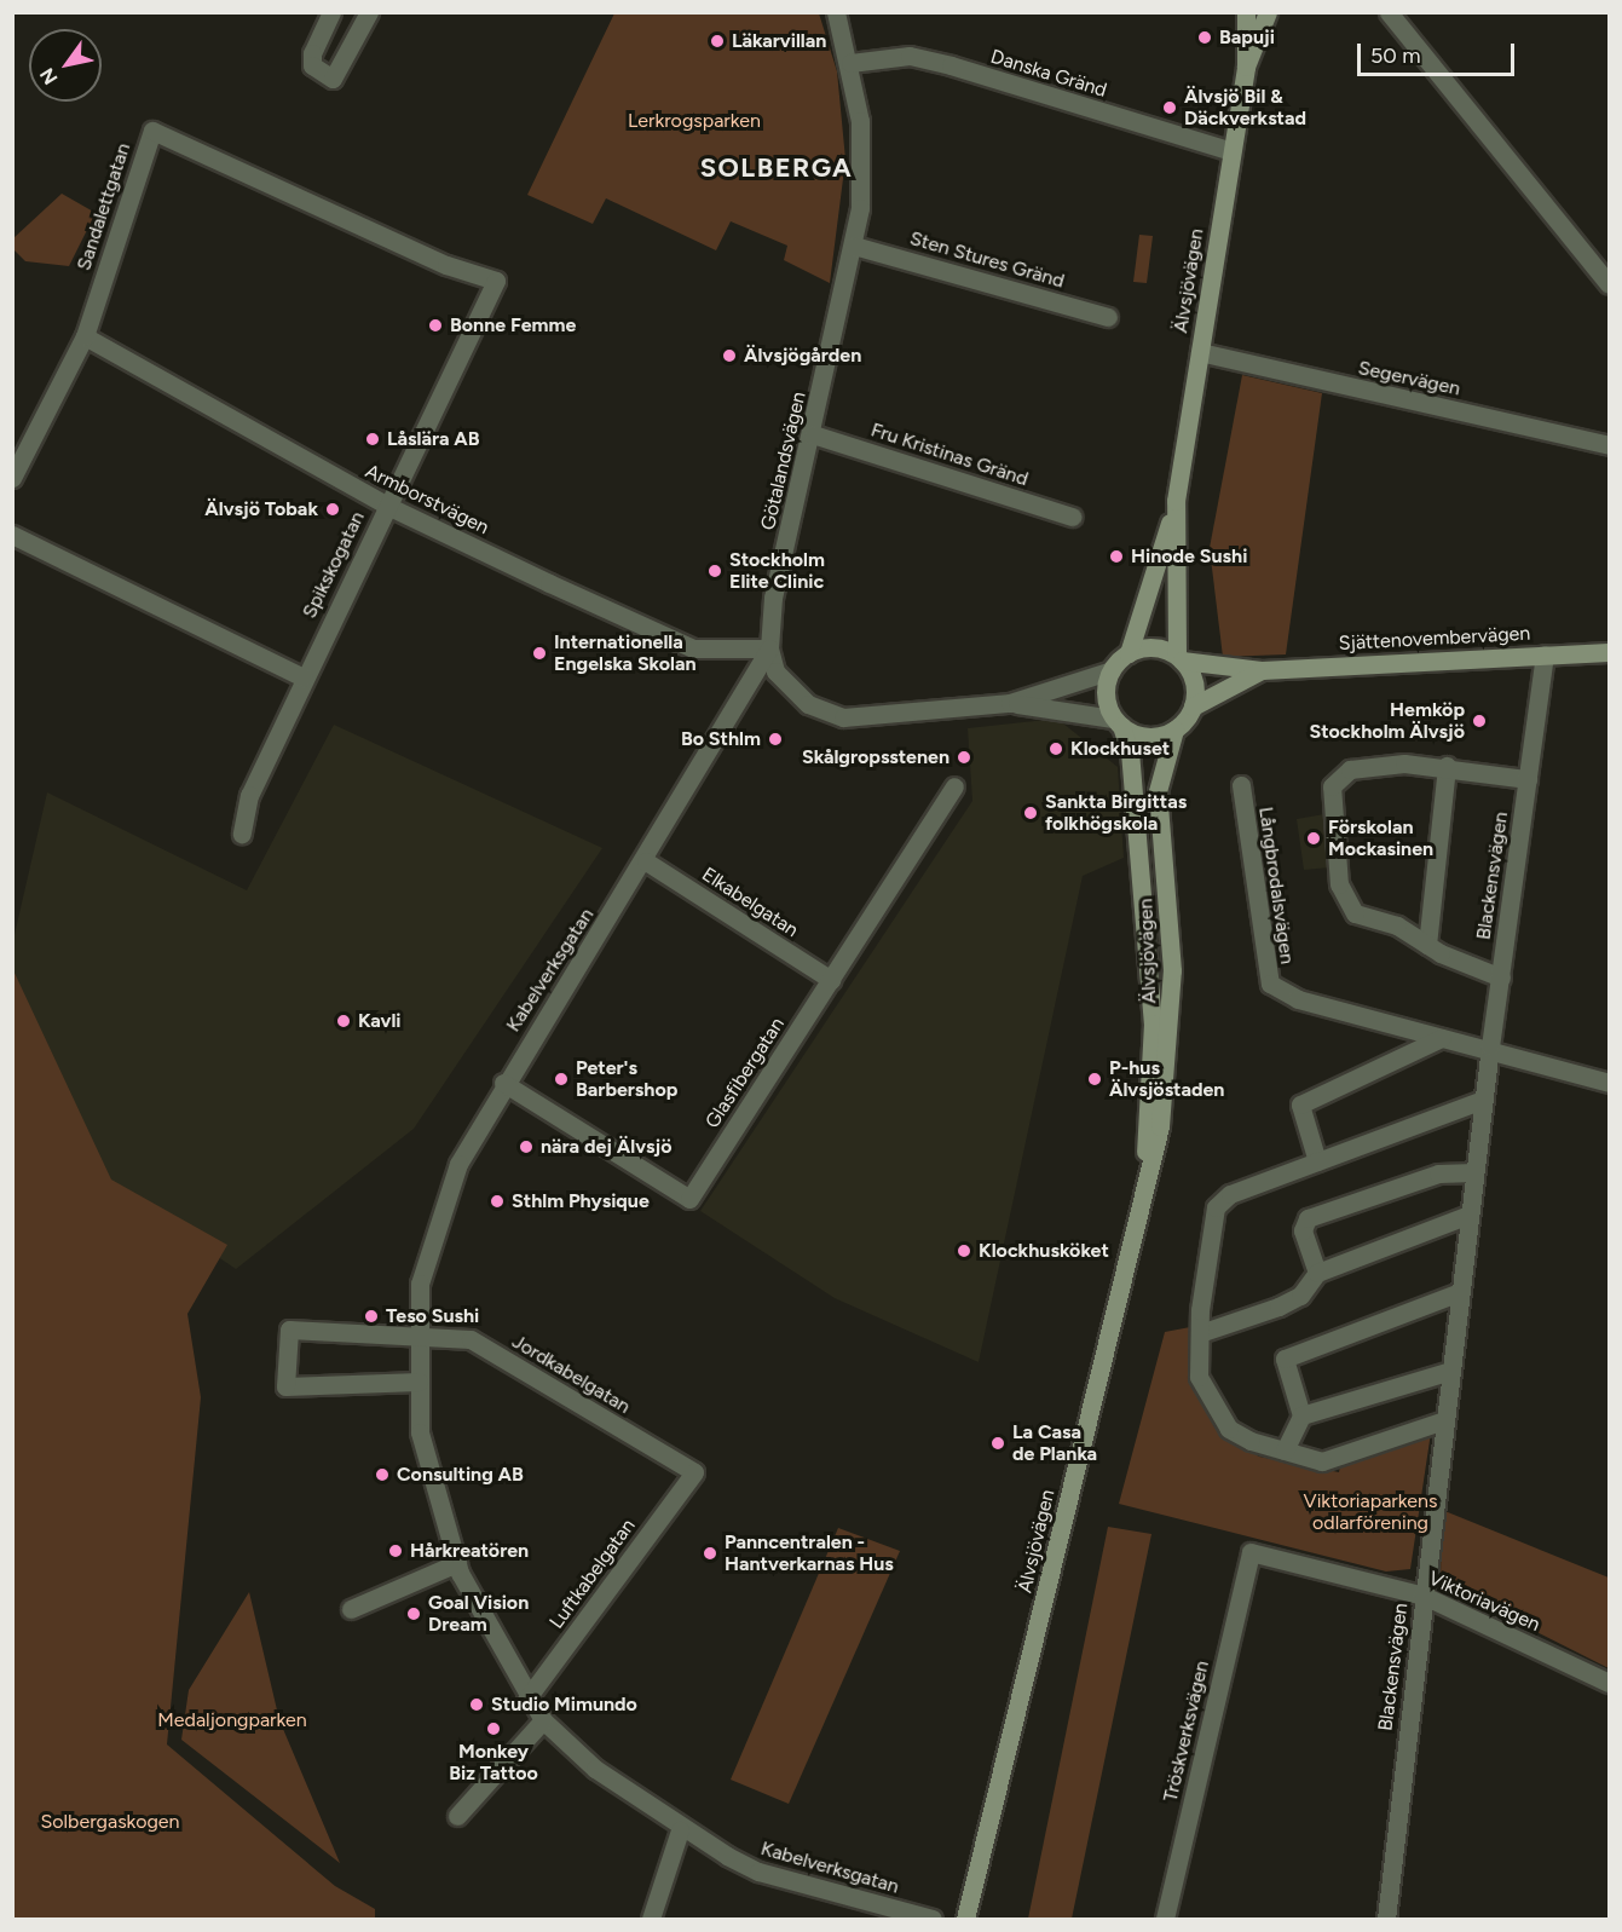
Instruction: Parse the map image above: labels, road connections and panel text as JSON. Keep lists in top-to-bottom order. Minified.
{"streets":{"main road":["Älvsjövägen","Sjättenovembervägen"],"street":["Danska Gränd","Sandalettgatan","Sten Stures Gränd","Segervägen","Fru Kristinas Gränd","Götalandsvägen","Armborstvägen","Spikskogatan","Blackensvägen","Långbrodalsvägen","Elkabelgatan","Kabelverksgatan","Glasfibergatan","Jordkabelgatan","Luftkabelgatan","Viktoriavägen","Tröskverksvägen"]},"crossings":[["Danska Gränd","Älvsjövägen"],["Danska Gränd","Götalandsvägen"],["Sandalettgatan","Armborstvägen"],["Sandalettgatan","Spikskogatan"],["Sten Stures Gränd","Götalandsvägen"],["Älvsjövägen","Segervägen"],["Älvsjövägen","Götalandsvägen"],["Älvsjövägen","Sjättenovembervägen"],["Fru Kristinas Gränd","Götalandsvägen"],["Götalandsvägen","Armborstvägen"],["Götalandsvägen","Sjättenovembervägen"],["Götalandsvägen","Kabelverksgatan"],["Armborstvägen","Spikskogatan"],["Armborstvägen","Kabelverksgatan"],["Sjättenovembervägen","Blackensvägen"],["Blackensvägen","Långbrodalsvägen"],["Blackensvägen","Viktoriavägen"],["Elkabelgatan","Kabelverksgatan"],["Elkabelgatan","Glasfibergatan"],["Kabelverksgatan","Glasfibergatan"],["Kabelverksgatan","Jordkabelgatan"],["Kabelverksgatan","Luftkabelgatan"],["Jordkabelgatan","Luftkabelgatan"],["Viktoriavägen","Tröskverksvägen"]],"districts":["SOLBERGA"],"parks":["Lerkrogsparken","Viktoriaparkens odlarförening","Medaljongparken","Solbergaskogen"],"places":["Bapuji","Läkarvillan","Älvsjö Bil & Däckverkstad","Bonne Femme","Älvsjögården","Låslära AB","Älvsjö Tobak","Hinode Sushi","Stockholm Elite Clinic","Internationella Engelska Skolan","Hemköp Stockholm Älvsjö","Bo Sthlm","Klockhuset","Skålgropsstenen","Sankta Birgittas folkhögskola","Förskolan Mockasinen","Kavli","Peter's Barbershop","P-hus Älvsjöstaden","nära dej Älvsjö","Sthlm Physique","Klockhusköket","Teso Sushi","La Casa de Planka","Consulting AB","Hårkreatören","Panncentralen - Hantverkarnas Hus","Goal Vision Dream","Studio Mimundo","Monkey Biz Tattoo"],"scale_bar":"50 m","north":"bottom left"}
